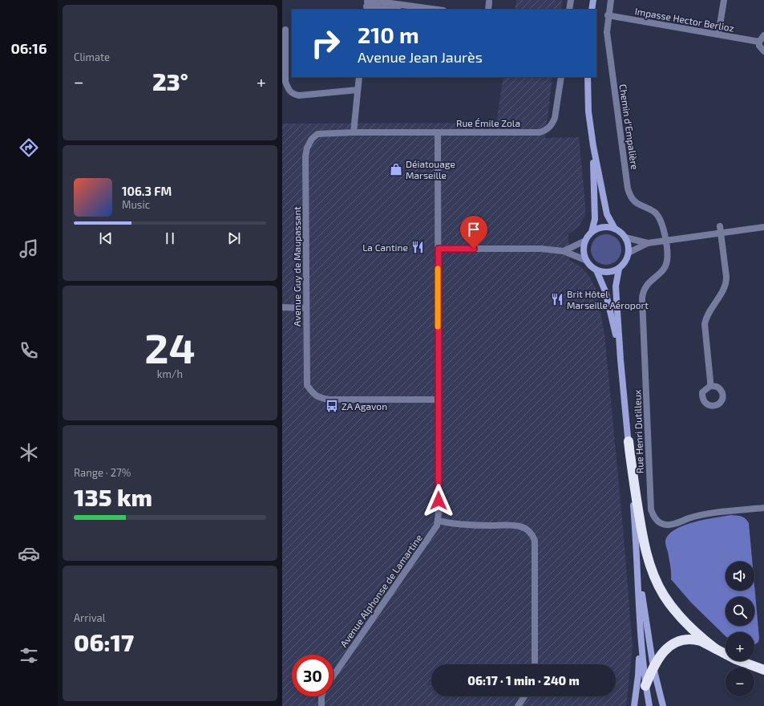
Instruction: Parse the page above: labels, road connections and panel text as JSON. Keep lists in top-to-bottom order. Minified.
{"streets":{"street":["Impasse Hector Berlioz","Rue Émile Zola","Chemin d'Empalière","Avenue Guy de Maupassant","Rue Henri Dutilleux","Avenue Alphonse de Lamartine"]},"crossings":[["Impasse Hector Berlioz","Chemin d'Empalière"],["Rue Émile Zola","Avenue Guy de Maupassant"],["Rue Émile Zola","Avenue Alphonse de Lamartine"],["Chemin d'Empalière","Rue Henri Dutilleux"],["Avenue Guy de Maupassant","Avenue Alphonse de Lamartine"]],"places":{"shop":["Déiatouage Marseille"],"restaurant":["La Cantine","Brit Hôtel Marseille Aéroport"],"bus stop":["ZA Agavon"]},"page":{"tabs":"06:16","tile":["Climate",["24","km/h"],["Range · 27%","135 km"],["Arrival","06:17"]],"turn":["210 m","Avenue Jean Jaurès"],"heat":["−","23°","+"],"song":["106.3 FM","Music"],"map_buttons":["+","−"],"limit":"30","trip":"06:17 · 1 min · 240 m"}}
